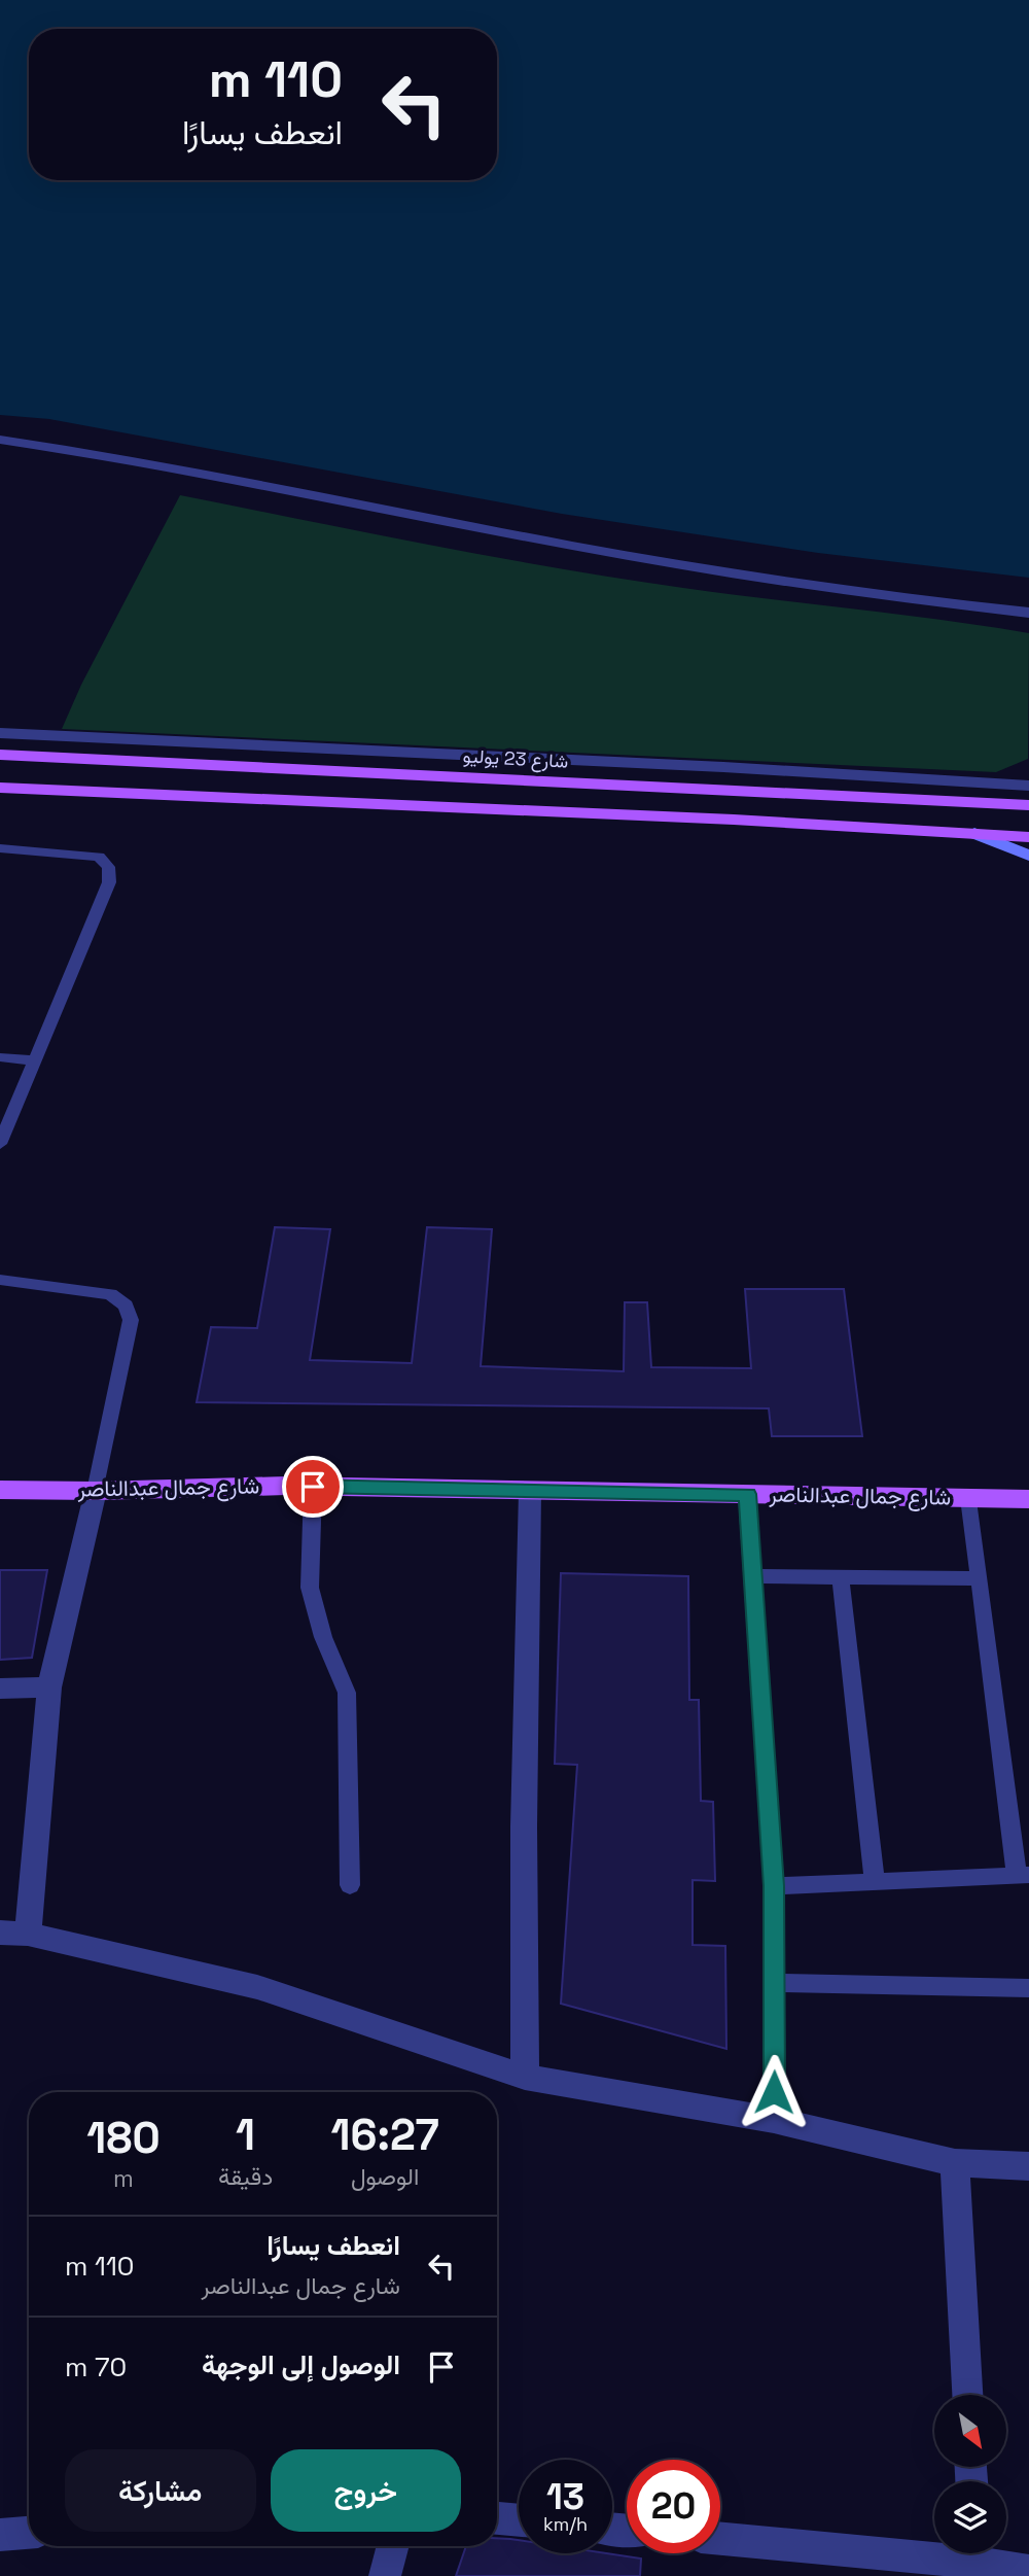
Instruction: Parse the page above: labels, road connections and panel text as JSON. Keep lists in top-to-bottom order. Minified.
{"streets":{"main road":["شارع 23 يوليو","شارع جمال عبدالناصر"]},"north":"bottom right","page":{"turn":["110 m","انعطف يسارًا"],"eta":["16:27","الوصول","1","دقيقة","180","m"],"list":[{"name":"انعطف يسارًا","note":"شارع جمال عبدالناصر","value":"110 m"},{"name":"الوصول إلى الوجهة","value":"70 m"}],"buttons":["خروج","مشاركة"],"speed":"13 km/h","limit":"20"}}
